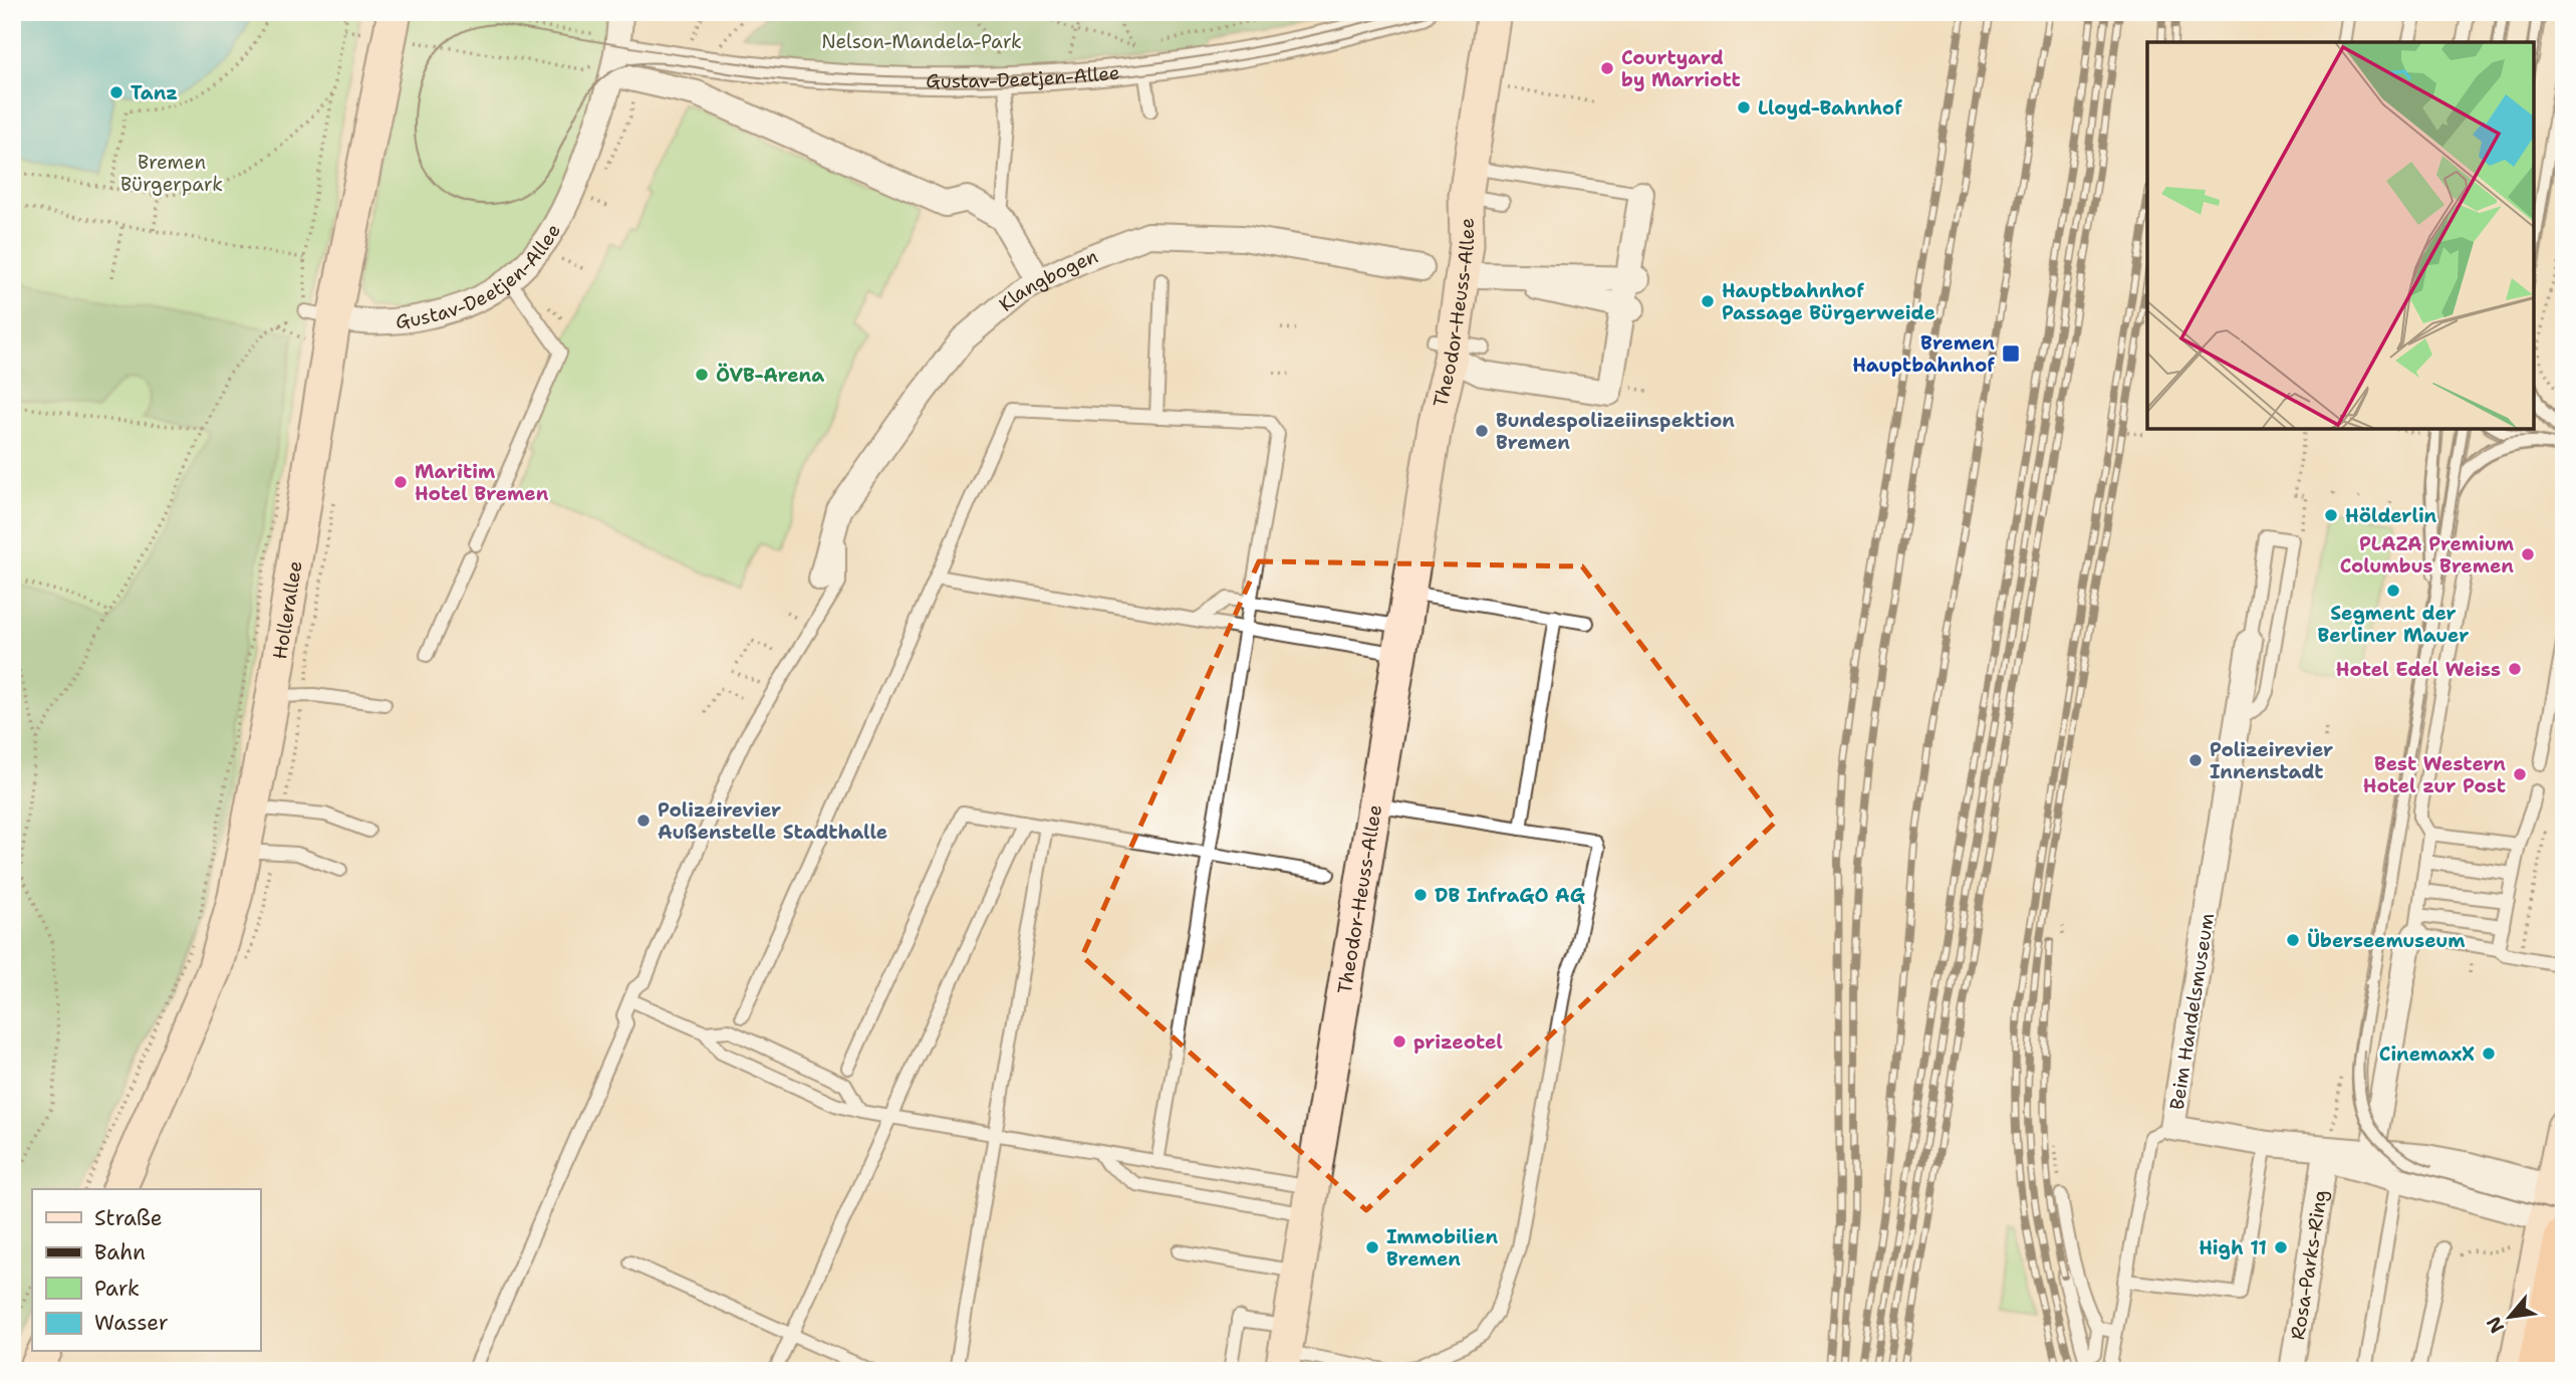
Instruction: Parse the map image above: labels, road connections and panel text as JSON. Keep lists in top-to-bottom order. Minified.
{"streets":{"main road":["Theodor-Heuss-Allee","Hollerallee"],"street":["Gustav-Deetjen-Allee","Klangbogen","Beim Handelsmuseum","Rosa-Parks-Ring"]},"crossings":[["Gustav-Deetjen-Allee","Hollerallee"]],"parks":["Nelson-Mandela-Park","Bremen Bürgerpark"],"places":{"other":["Courtyard by Marriott","Tanz","Lloyd-Bahnhof","Hauptbahnhof Passage Bürgerweide","ÖVB-Arena","Bundespolizeiinspektion Bremen","Maritim Hotel Bremen","Hölderlin","PLAZA Premium Columbus Bremen","Segment der Berliner Mauer","Hotel Edel Weiss","Polizeirevier Innenstadt","Best Western Hotel zur Post","Polizeirevier Außenstelle Stadthalle","DB InfraGO AG","Überseemuseum","prizeotel","CinemaxX","Immobilien Bremen","High 11"],"transit":["Bremen Hauptbahnhof"]},"legend":["Straße","Bahn","Park","Wasser"],"north":"bottom left"}
